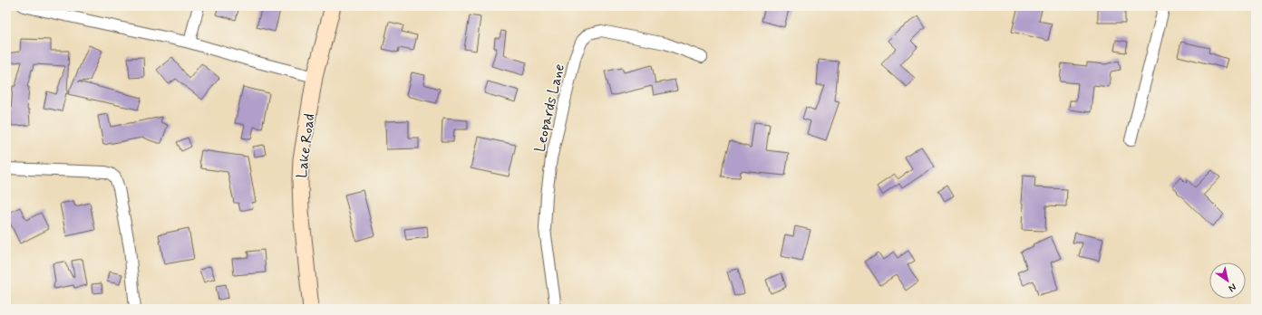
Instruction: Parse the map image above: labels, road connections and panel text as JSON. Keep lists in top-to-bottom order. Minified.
{"streets":{"main road":["Lake Road"],"street":["Leopards Lane"]},"north":"bottom right"}
